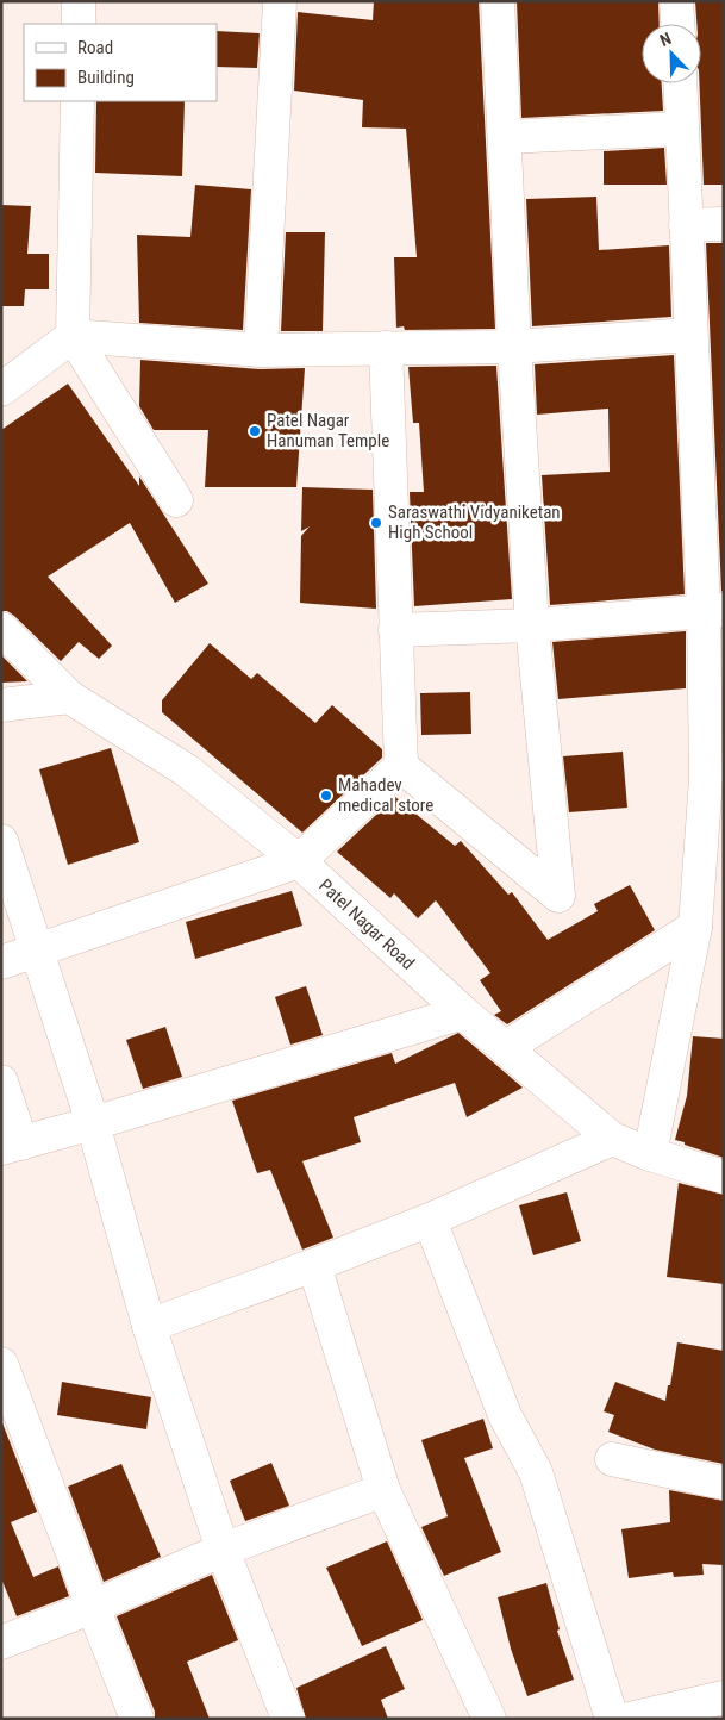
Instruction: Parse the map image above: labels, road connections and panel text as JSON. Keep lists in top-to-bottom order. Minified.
{"streets":{"street":["Patel Nagar Road"]},"places":["Patel Nagar Hanuman Temple","Saraswathi Vidyaniketan High School","Mahadev medical store"],"legend":["Road","Building"],"north":"top left"}
